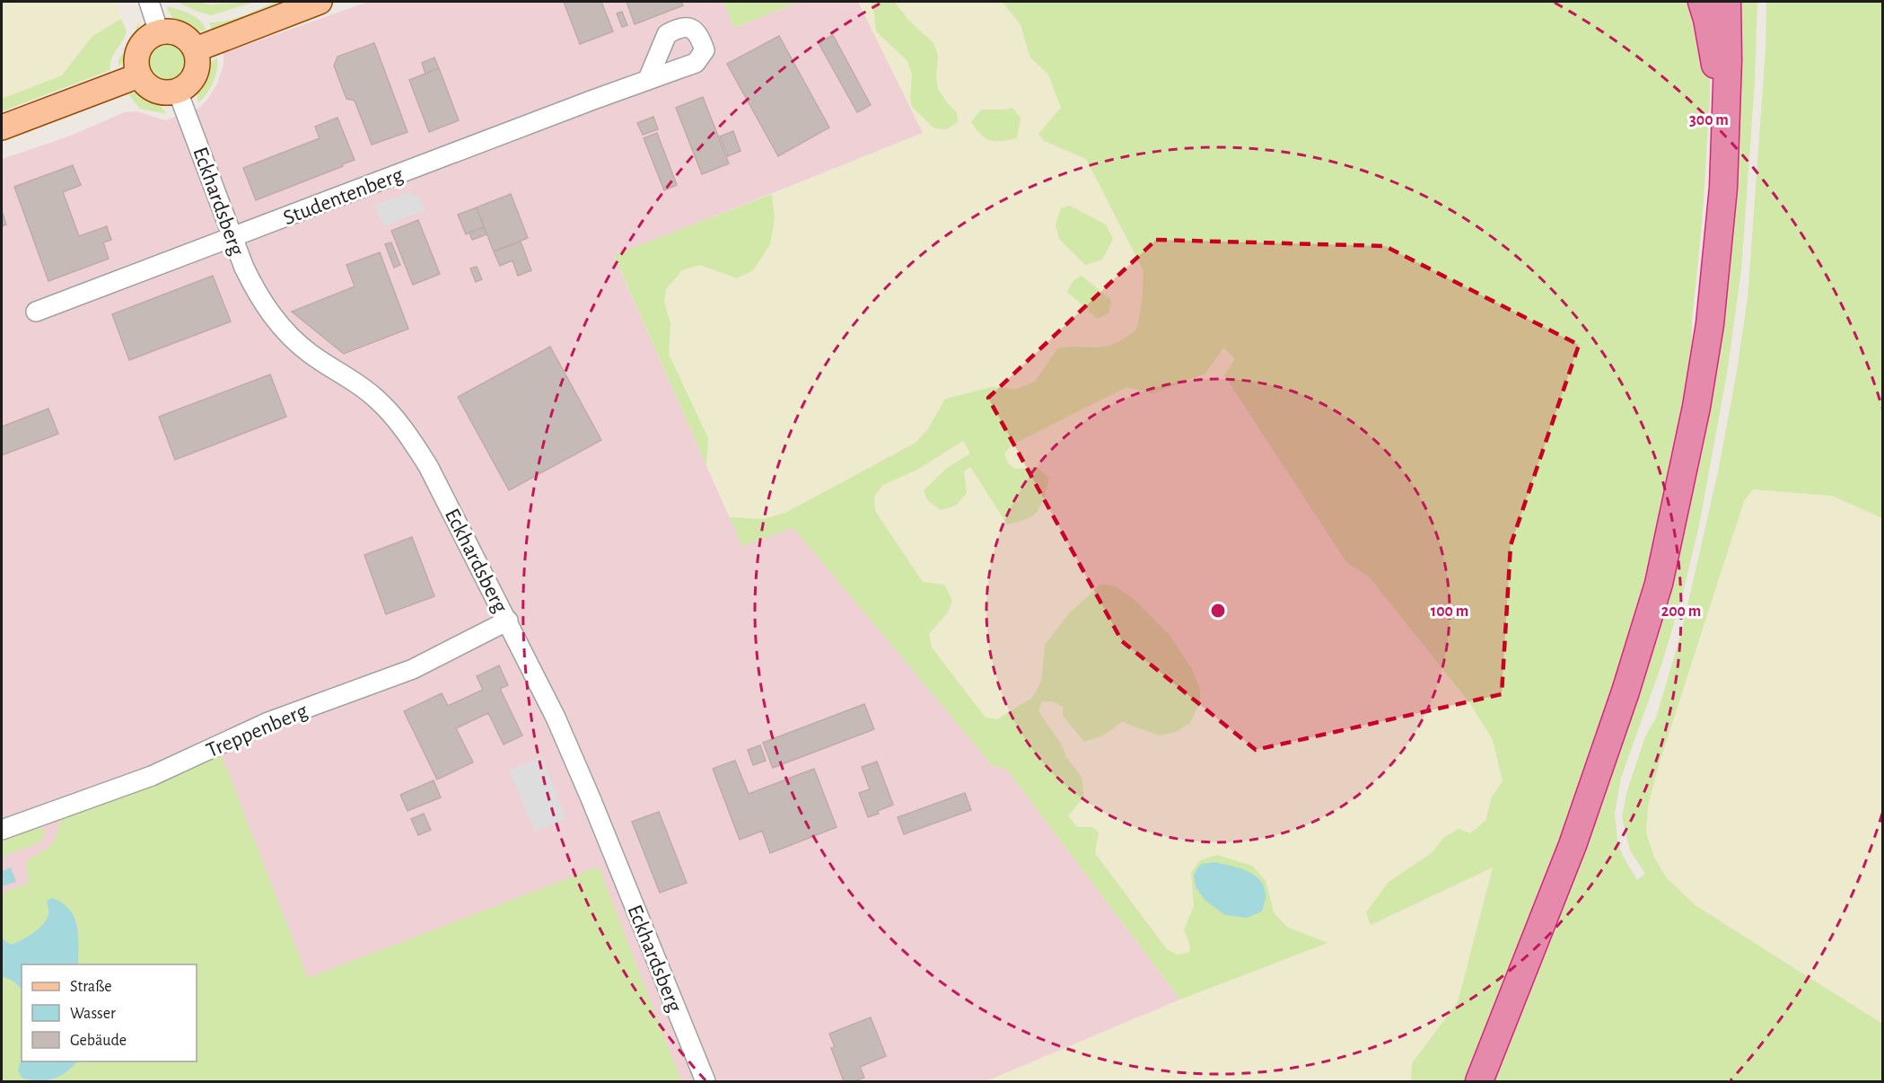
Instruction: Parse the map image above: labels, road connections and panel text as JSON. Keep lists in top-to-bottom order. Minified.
{"streets":{"street":["Studentenberg","Eckhardsberg","Treppenberg"]},"crossings":[["Studentenberg","Eckhardsberg"],["Eckhardsberg","Treppenberg"]],"legend":["Straße","Wasser","Gebäude"],"rings":["300 m","100 m","200 m"]}
